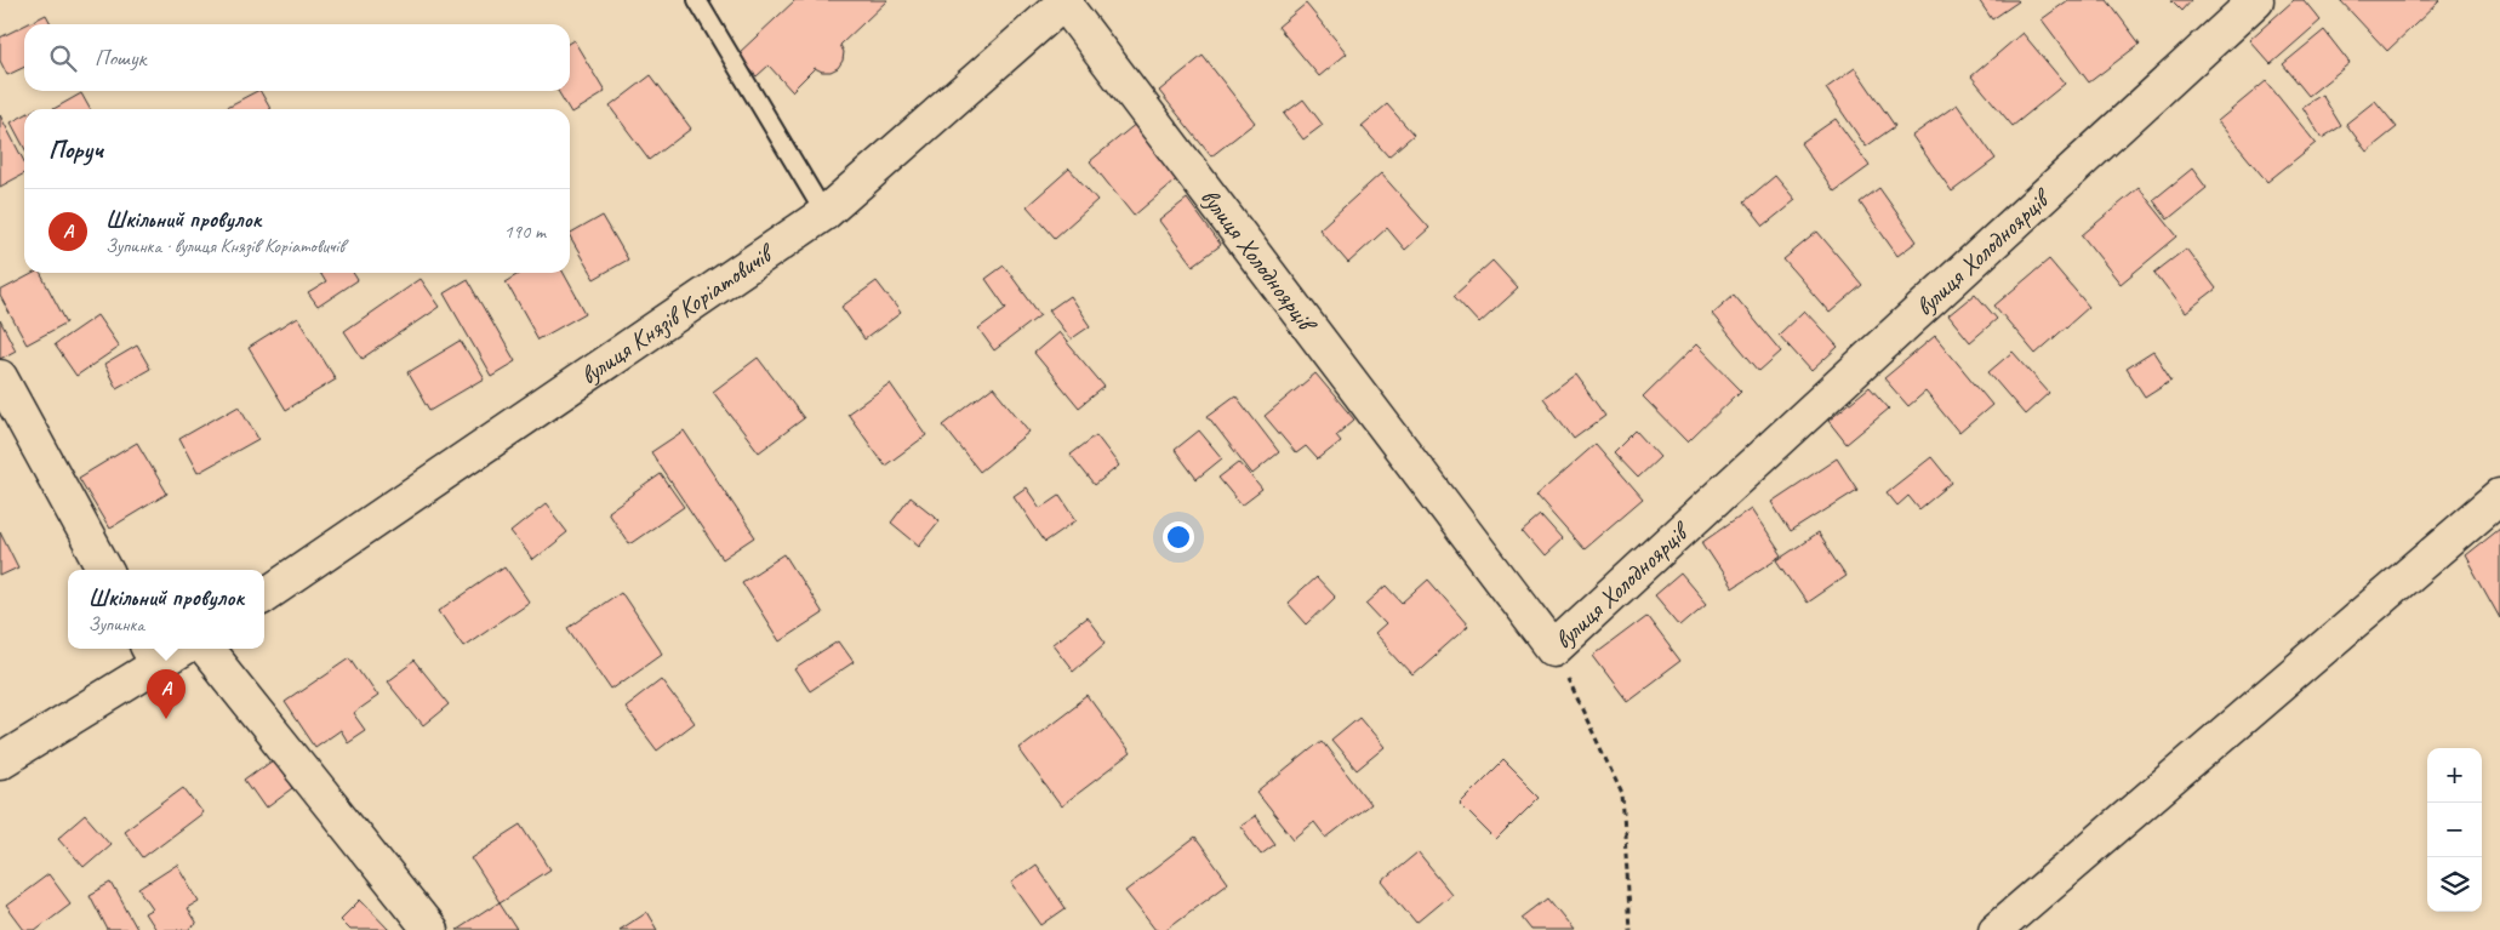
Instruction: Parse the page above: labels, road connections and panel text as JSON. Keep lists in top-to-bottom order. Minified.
{"streets":{"street":["вулиця Холодноярців","вулиця Князів Коріатовичів"]},"crossings":[["вулиця Холодноярців","вулиця Князів Коріатовичів"]],"page":{"search":"Пошук","heading":"Поруч","list":[{"mark":"A","name":"Шкільний провулок","note":"Зупинка · вулиця Князів Коріатовичів","value":"190 m"}],"popup":["Шкільний провулок","Зупинка"],"pins":"A","map_buttons":["+","−"]}}
